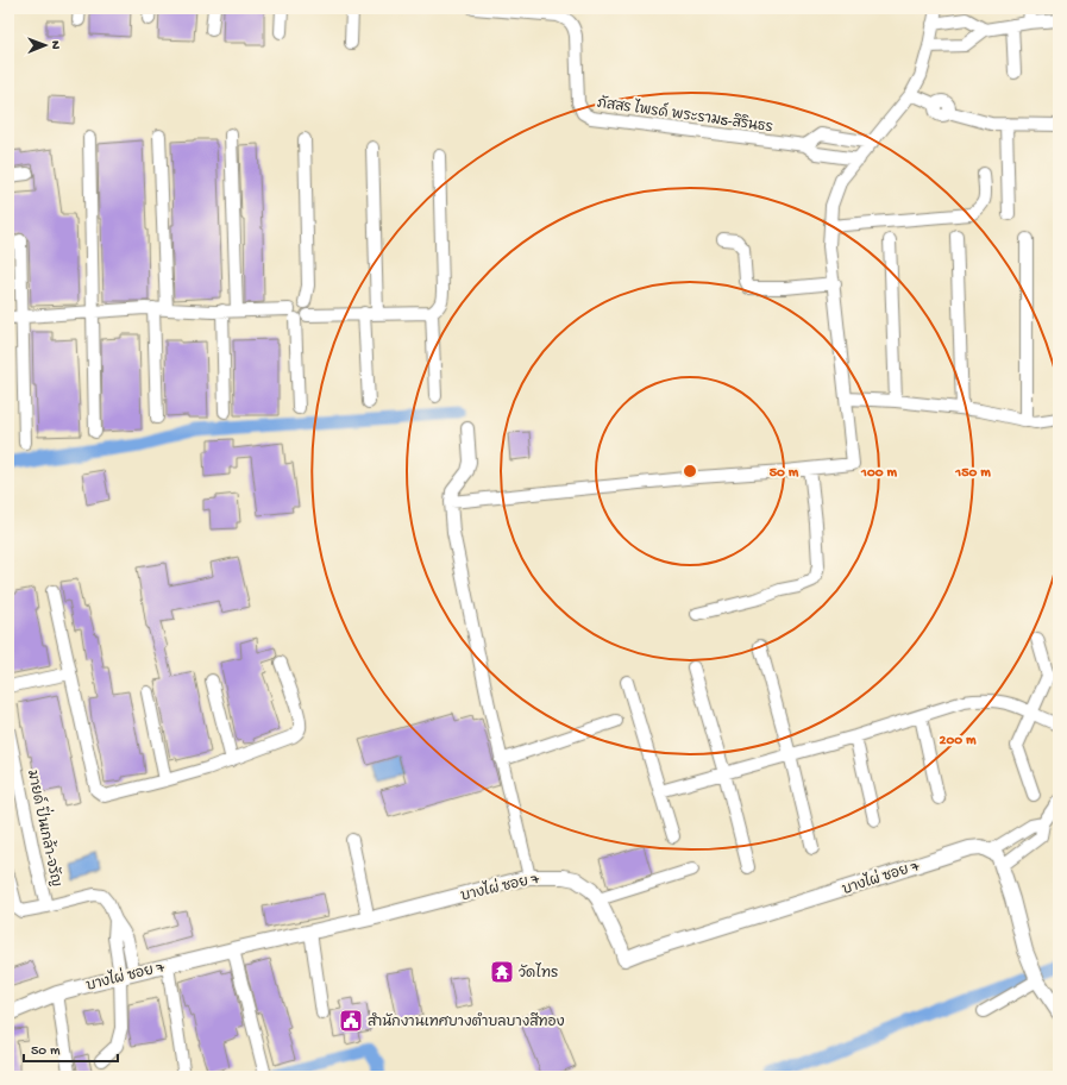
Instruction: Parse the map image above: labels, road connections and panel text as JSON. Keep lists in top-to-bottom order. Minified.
{"streets":{"street":["ภัสสร ไพรด์ พระราม5-สิรินธร","มายด์ ปิ่นเกล้า-จรัญ","บางไผ่ ซอย 7"]},"places":{"temple":["วัดไทร"],"public building":["สำนักงานเทศบางตำบลบางสีทอง"]},"scale_bar":"50 m","north":"right","rings":["50 m","100 m","150 m","200 m"]}
